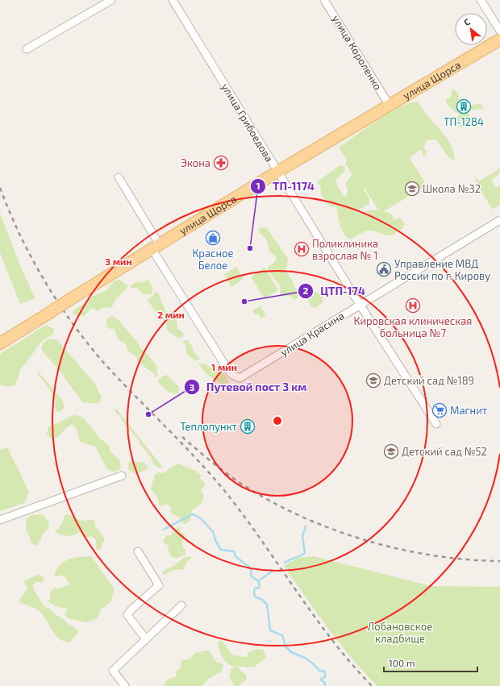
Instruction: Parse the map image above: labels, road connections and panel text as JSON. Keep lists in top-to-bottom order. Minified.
{"streets":{"main road":["улица Щорса"],"street":["улица Короленко","улица Грибоедова","улица Красина"]},"crossings":[["улица Короленко","улица Щорса"],["улица Щорса","улица Грибоедова"],["улица Щорса","улица Красина"],["улица Грибоедова","улица Красина"]],"parks":["Лобановское кладбище"],"places":{"building":["ТП-1284","Теплопункт"],"pharmacy":["Экона"],"school or university":["Школа №32","Детский сад №189","Детский сад №52"],"shop":["Красное Белое"],"other":["ТП-1174","ЦТП-174","Путевой пост 3 км"],"hospital":["Поликлиника взрослая № 1","Кировская клиническая больница №7"],"public building":["Управление МВД России по г. Кирову"],"supermarket":["Магнит"]},"scale_bar":"100 m","north":"top left","rings":["3 мин","2 мин","1 мин"]}
